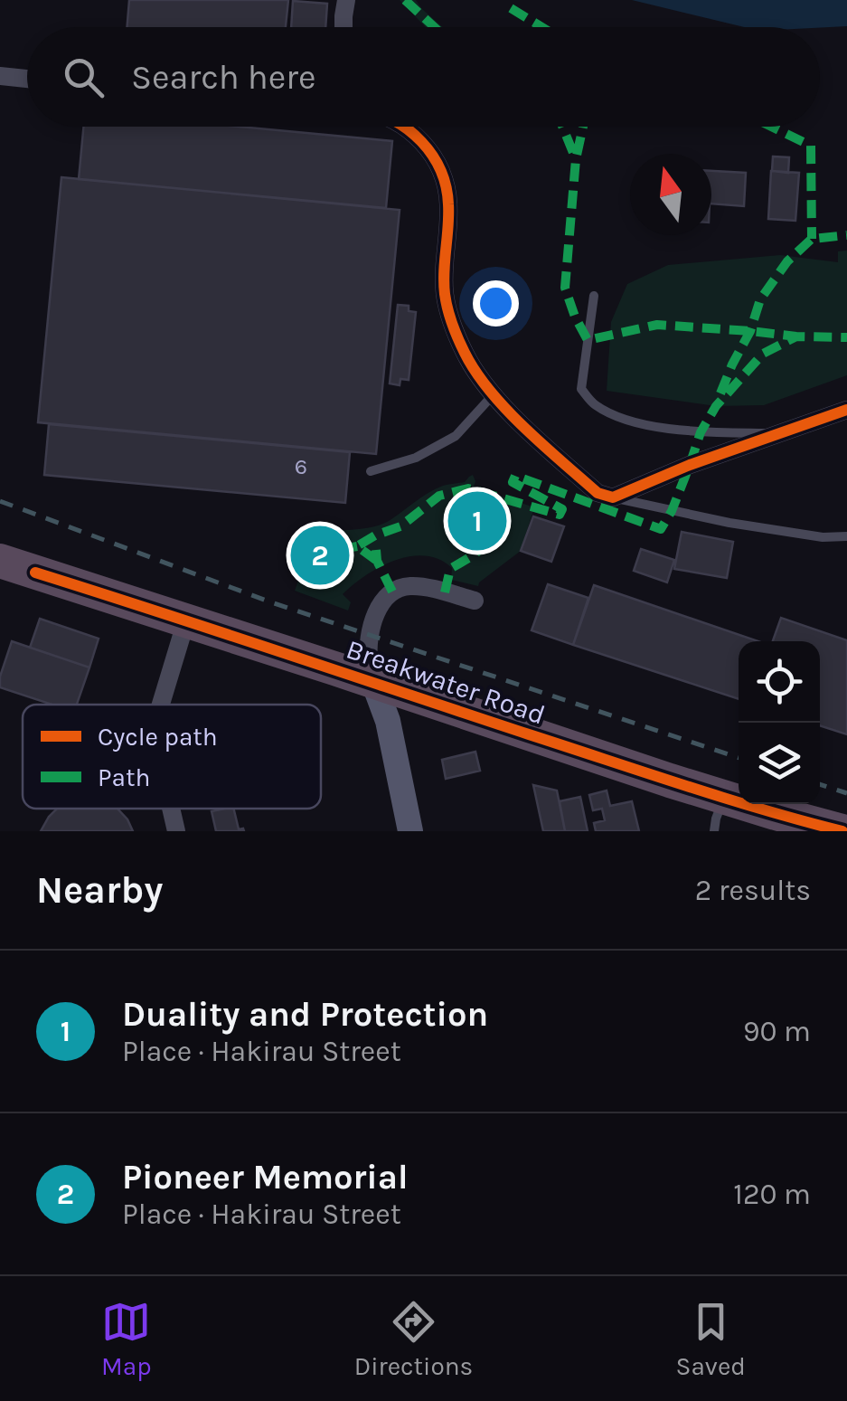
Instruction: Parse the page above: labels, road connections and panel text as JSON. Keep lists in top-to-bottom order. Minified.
{"streets":{"highway":["Breakwater Road"]},"house_numbers":["6"],"legend":["Cycle path","Path"],"north":"top","page":{"search":"Search here","pins":["1","2"],"heading":["Nearby","2 results"],"list":[{"mark":"1","name":"Duality and Protection","note":"Place · Hakirau Street","value":"90 m"},{"mark":"2","name":"Pioneer Memorial","note":"Place · Hakirau Street","value":"120 m"}],"nav":["Map","Directions","Saved"]}}
